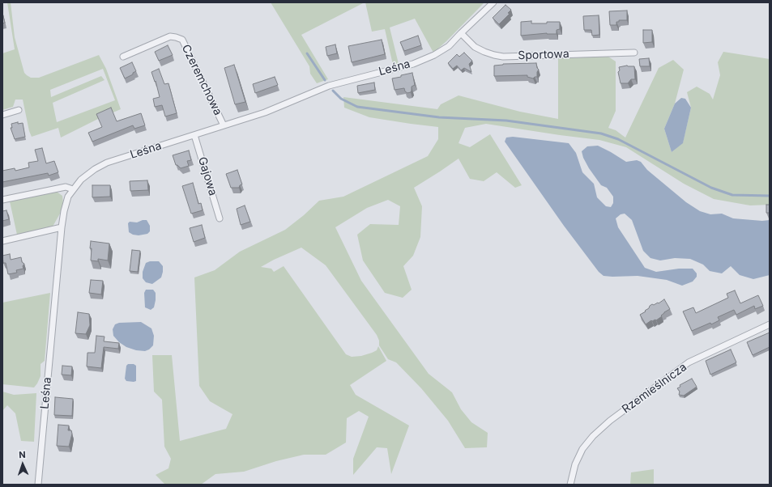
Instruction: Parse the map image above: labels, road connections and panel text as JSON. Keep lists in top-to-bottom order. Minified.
{"streets":{"street":["Sportowa","Leśna","Czeremchowa","Gajowa","Rzemieślnicza"]},"crossings":[["Sportowa","Leśna"],["Leśna","Czeremchowa"],["Leśna","Gajowa"]],"north":"top"}
